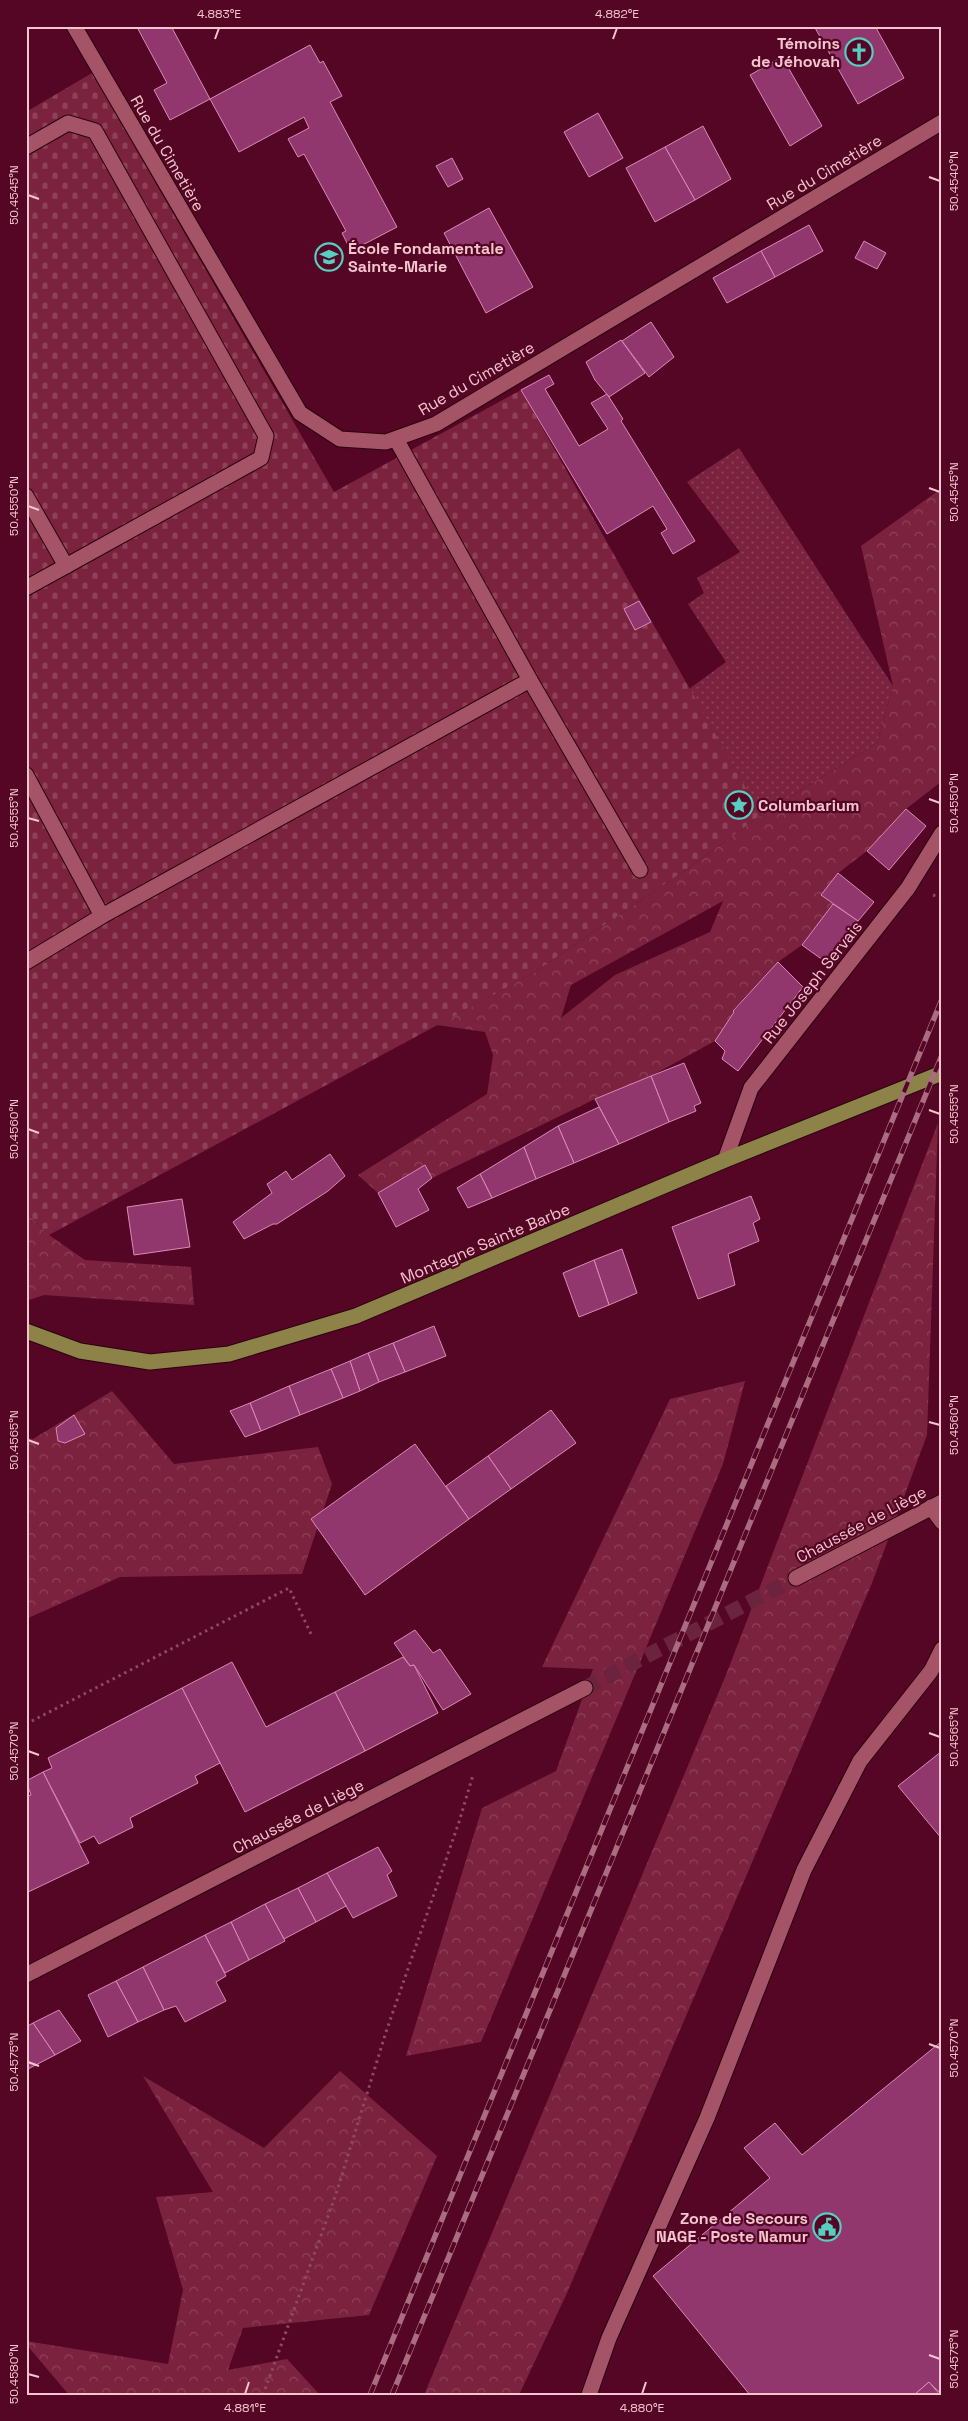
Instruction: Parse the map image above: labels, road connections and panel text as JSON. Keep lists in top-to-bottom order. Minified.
{"streets":{"main road":["Montagne Sainte Barbe"],"street":["Rue du Cimetière","Rue Joseph Servais","Chaussée de Liège"]},"crossings":[["Rue Joseph Servais","Montagne Sainte Barbe"]],"places":{"church":["Témoins de Jéhovah"],"school or university":["École Fondamentale Sainte-Marie"],"place":["Columbarium"],"public building":["Zone de Secours NAGE - Poste Namur"]},"coordinates":["4.883°E","4.882°E","50.4540°N","50.4545°N","50.4550°N","50.4555°N","50.4560°N","50.4565°N","50.4570°N","50.4575°N","50.4580°N","4.881°E","4.880°E"]}
